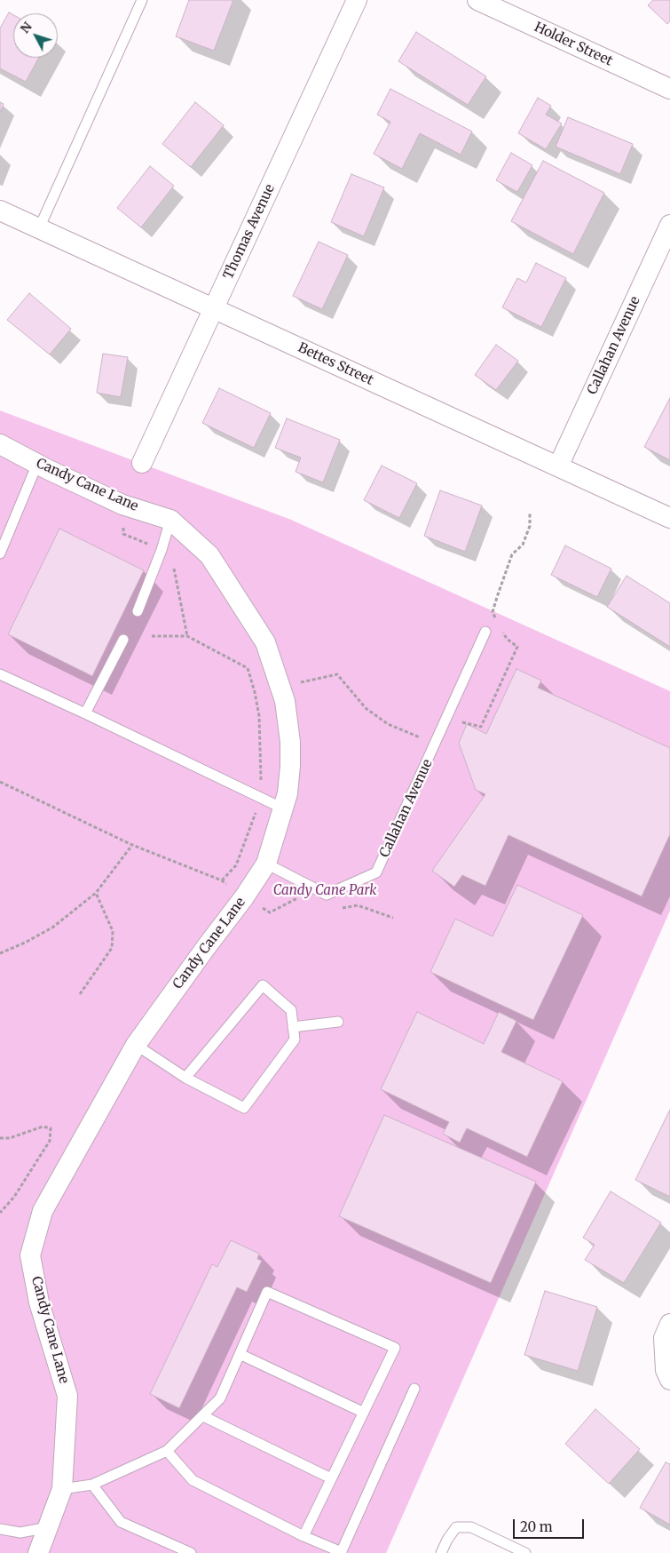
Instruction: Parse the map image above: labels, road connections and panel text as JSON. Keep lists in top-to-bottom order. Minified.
{"streets":{"street":["Holder Street","Thomas Avenue","Callahan Avenue","Bettes Street","Candy Cane Lane"]},"crossings":[["Thomas Avenue","Bettes Street"],["Callahan Avenue","Bettes Street"],["Callahan Avenue","Candy Cane Lane"]],"parks":["Candy Cane Park"],"scale_bar":"20 m","north":"top left"}
